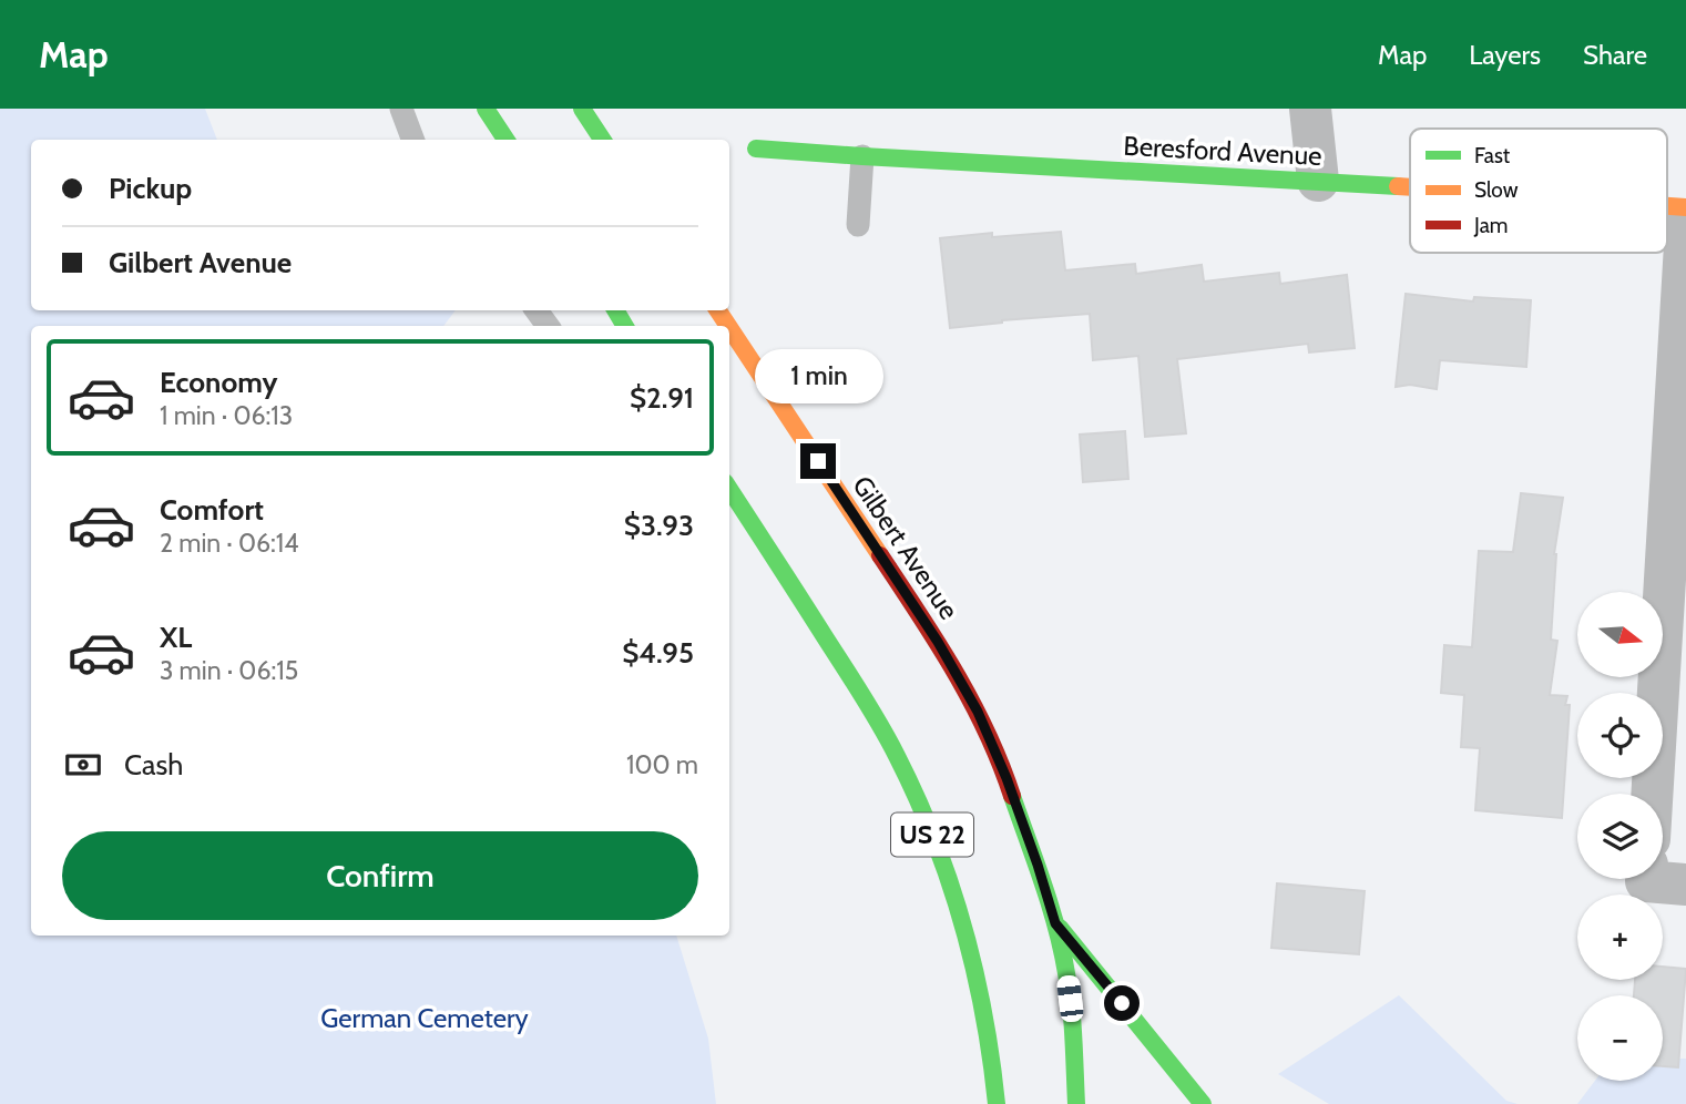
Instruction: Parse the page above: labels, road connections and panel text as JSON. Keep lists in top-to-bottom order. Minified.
{"streets":{"main road":["Beresford Avenue","Gilbert Avenue","US 22"]},"parks":["German Cemetery"],"legend":["Fast","Slow","Jam"],"north":"right","page":{"header":"Map","nav":["Map","Layers","Share"],"banner":["Pickup","Gilbert Avenue"],"list":[{"name":"Economy","note":"1 min · 06:13","value":"$2.91"},{"name":"Comfort","note":"2 min · 06:14","value":"$3.93"},{"name":"XL","note":"3 min · 06:15","value":"$4.95"}],"bubble":"1 min","map_buttons":["+","−"],"pay":["Cash","100 m"],"buttons":"Confirm"}}
